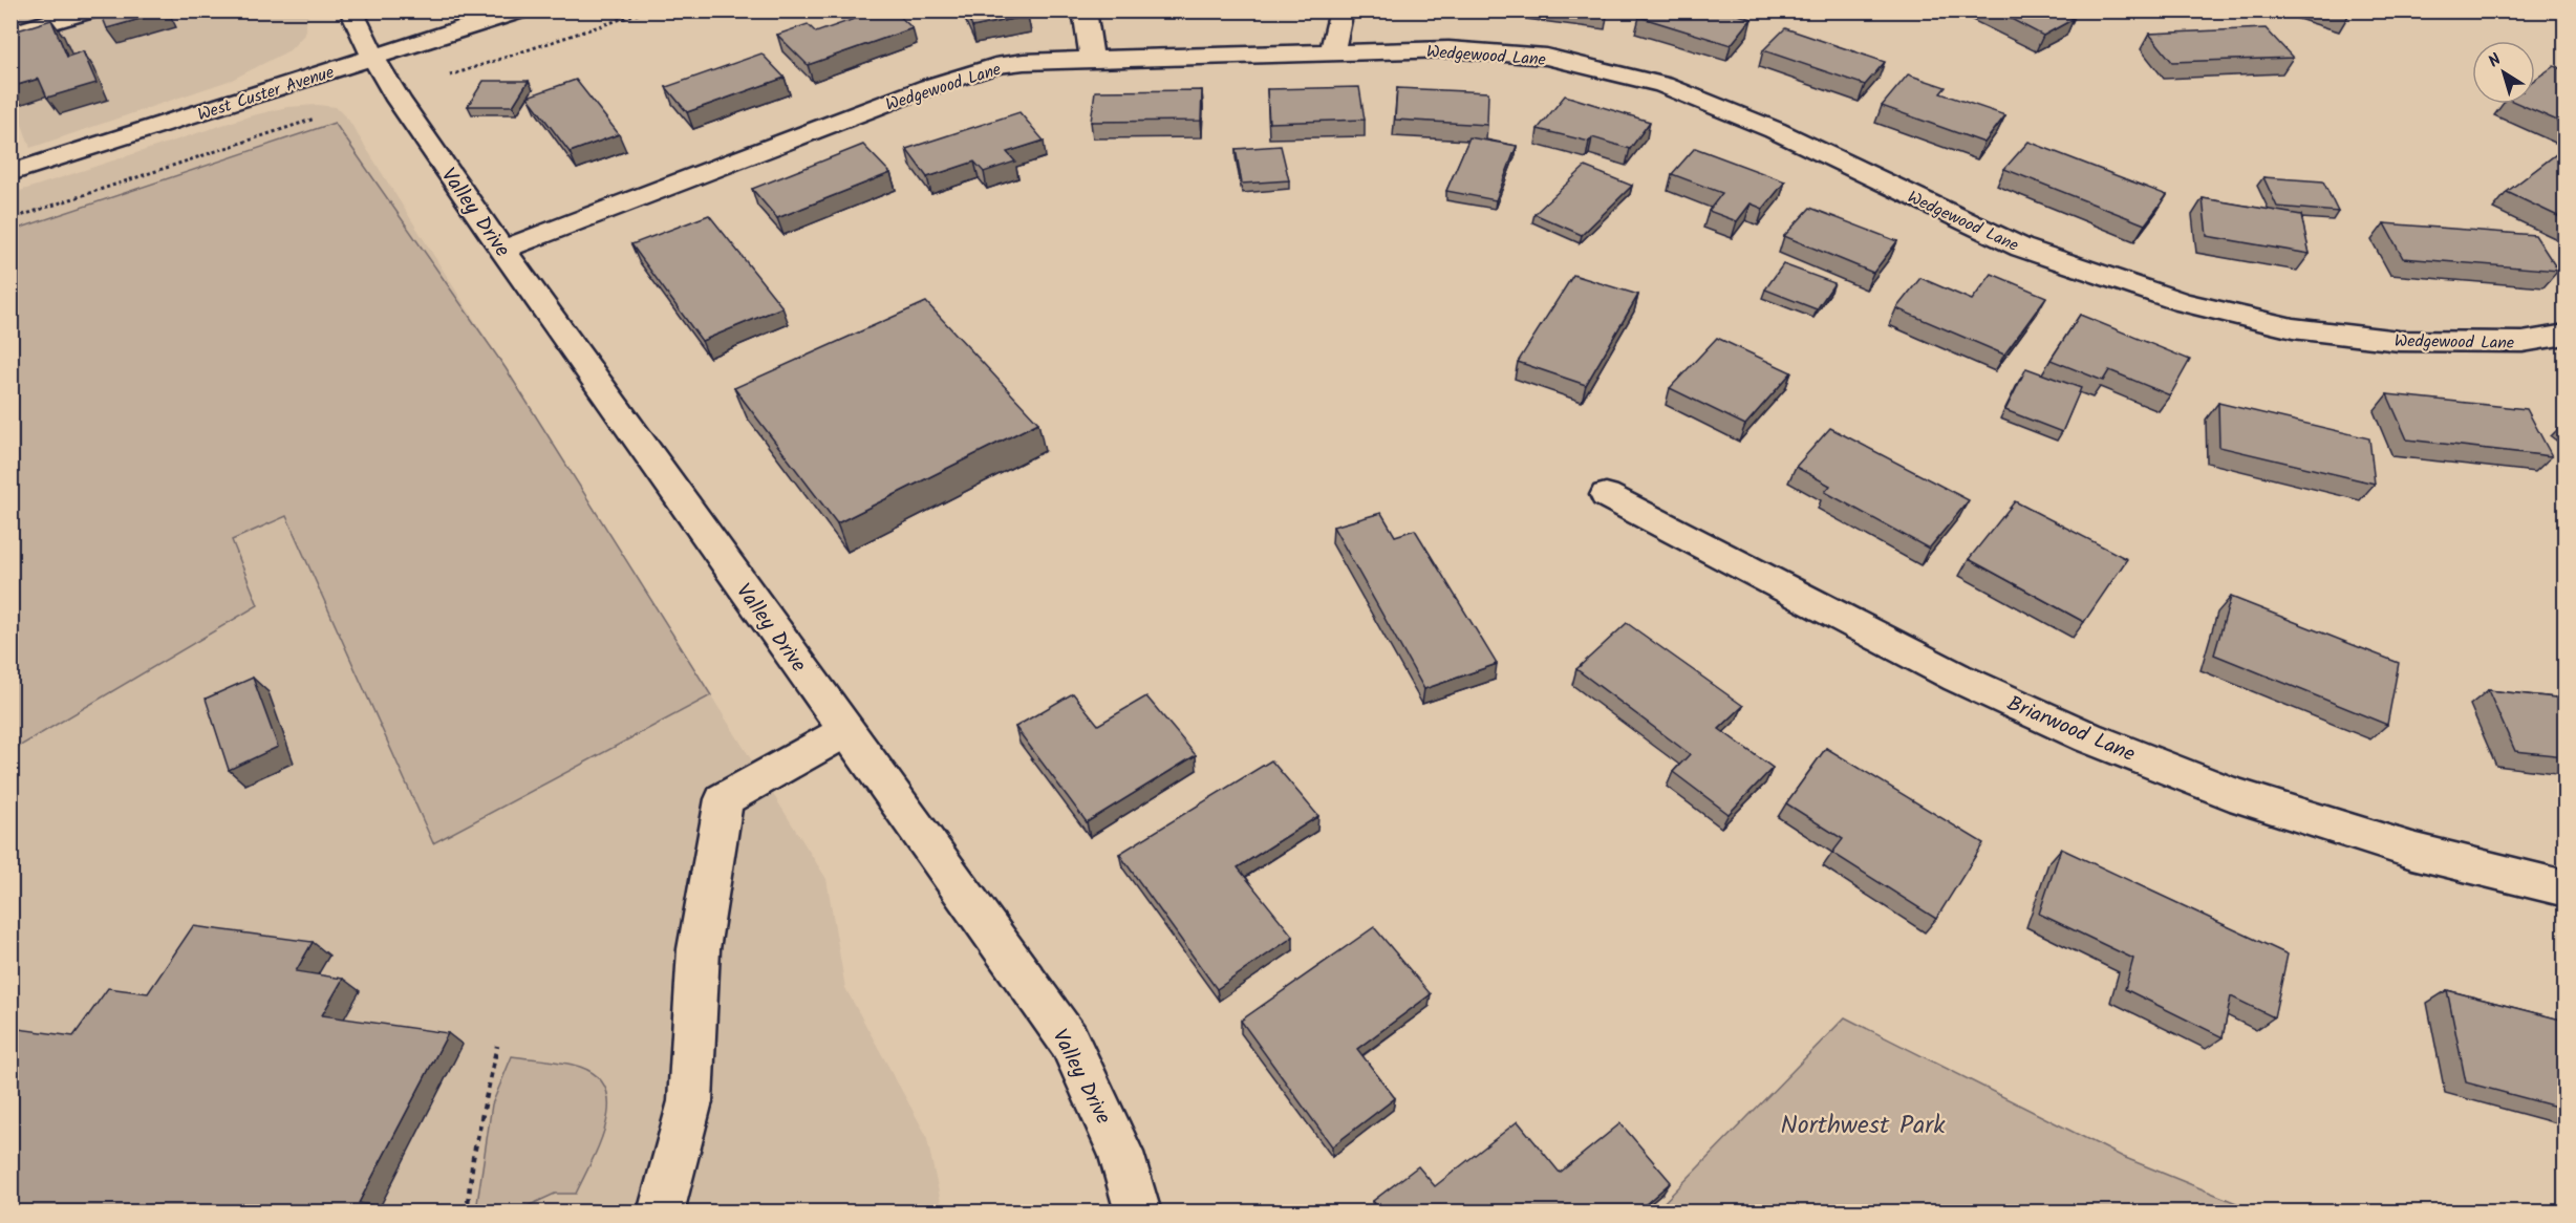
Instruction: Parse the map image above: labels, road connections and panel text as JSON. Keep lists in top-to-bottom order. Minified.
{"streets":{"street":["Wedgewood Lane","West Custer Avenue","Valley Drive","Briarwood Lane"]},"crossings":[["Wedgewood Lane","Valley Drive"],["West Custer Avenue","Valley Drive"]],"parks":["Northwest Park"],"north":"top left"}
